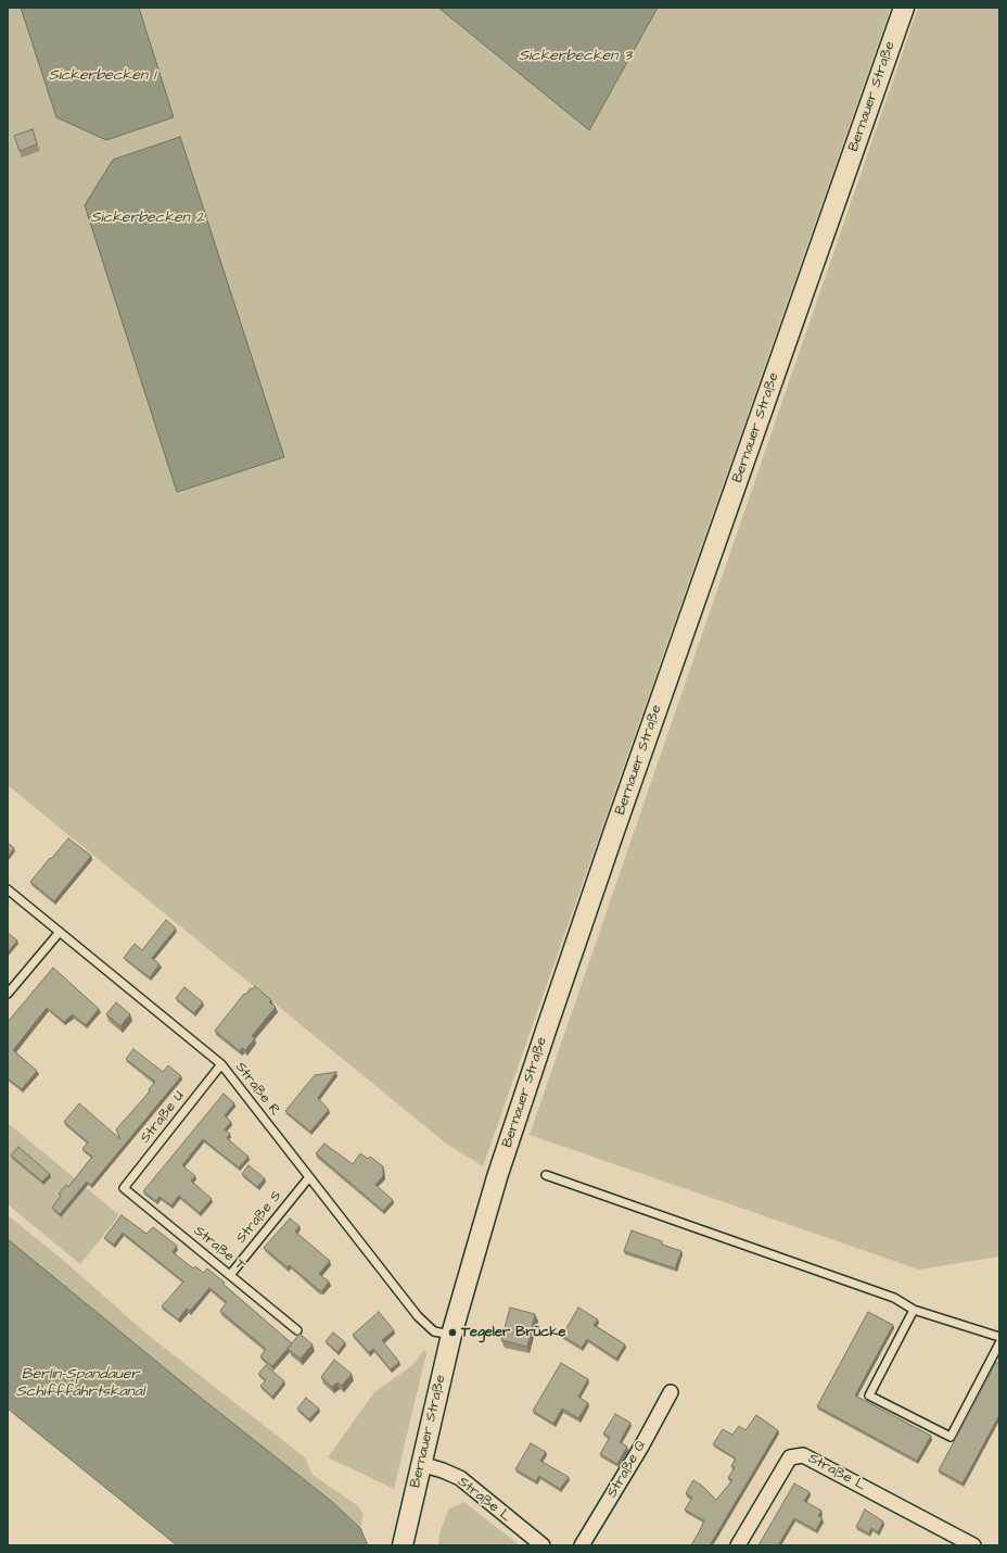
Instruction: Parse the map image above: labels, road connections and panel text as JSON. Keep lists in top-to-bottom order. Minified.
{"streets":{"main road":["Bernauer Straße"],"street":["Straße Q","Straße L"],"lane":["Straße R","Straße U","Straße S","Straße T"]},"crossings":[["Bernauer Straße","Straße R"],["Bernauer Straße","Straße L"],["Straße R","Straße U"],["Straße R","Straße S"],["Straße U","Straße T"],["Straße S","Straße T"]],"water":["Sickerbecken 3","Sickerbecken 1","Sickerbecken 2","Berlin-Spandauer Schifffahrtskanal"],"places":["Tegeler Brücke"]}
